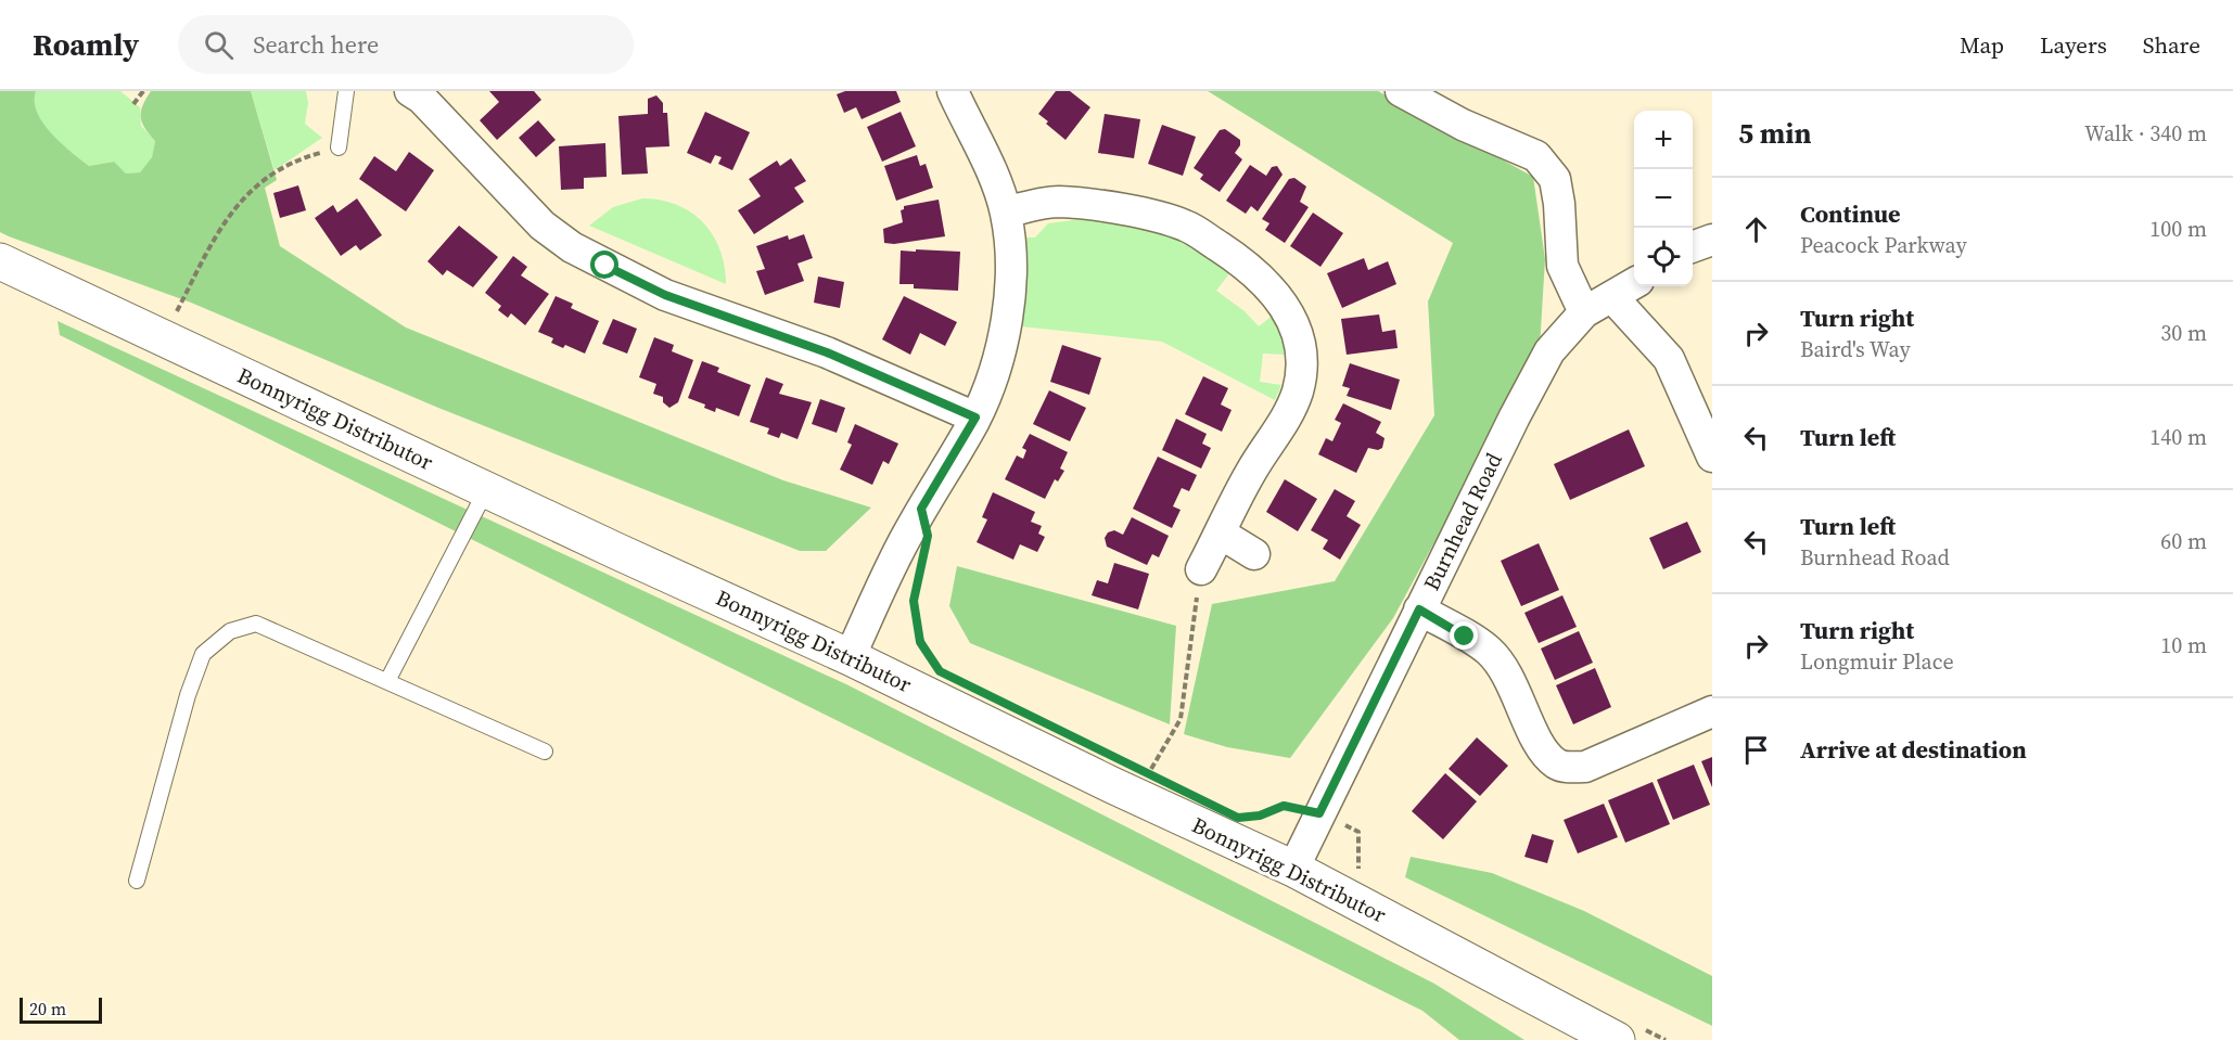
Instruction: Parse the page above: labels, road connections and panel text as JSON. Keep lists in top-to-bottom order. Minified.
{"streets":{"main road":["Bonnyrigg Distributor"],"street":["Burnhead Road"]},"crossings":[["Bonnyrigg Distributor","Burnhead Road"]],"scale_bar":"20 m","page":{"header":"Roamly","search":"Search here","nav":["Map","Layers","Share"],"heading":["5 min","Walk · 340 m"],"map_buttons":["+","−"],"list":[["Continue","Peacock Parkway","100 m"],["Turn right","Baird's Way","30 m"],["Turn left","140 m"],["Turn left","Burnhead Road","60 m"],["Turn right","Longmuir Place","10 m"],"Arrive at destination"],"scale":"20 m"}}
